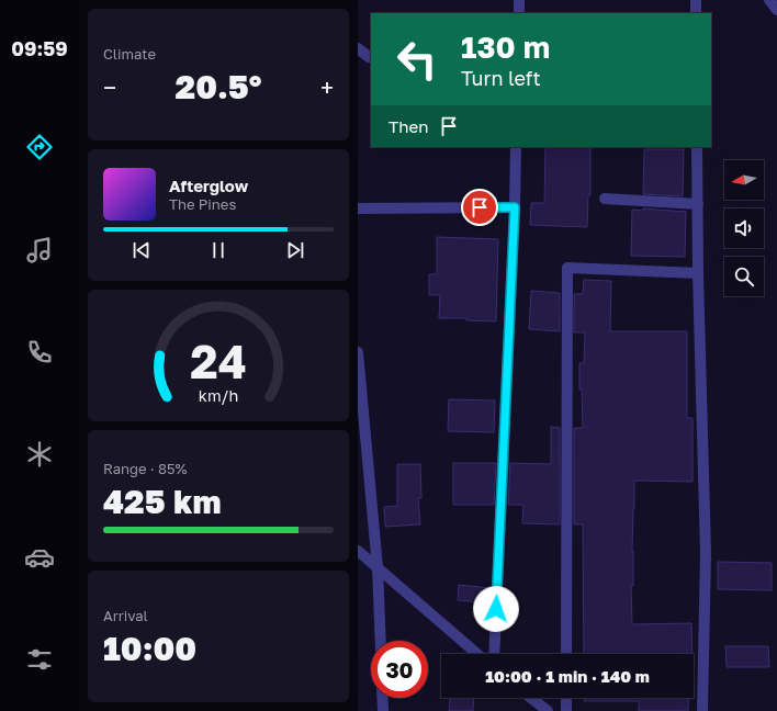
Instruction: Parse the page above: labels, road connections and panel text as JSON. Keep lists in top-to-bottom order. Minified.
{"north":"left","page":{"tabs":"09:59","tile":["Climate",["Range · 85%","425 km"],["Arrival","10:00"]],"turn":["130 m","Turn left"],"heat":["−","20.5°","+"],"then":"Then","song":["Afterglow","The Pines"],"limit":"30","trip":"10:00 · 1 min · 140 m","gauge":["24","km/h"]}}
